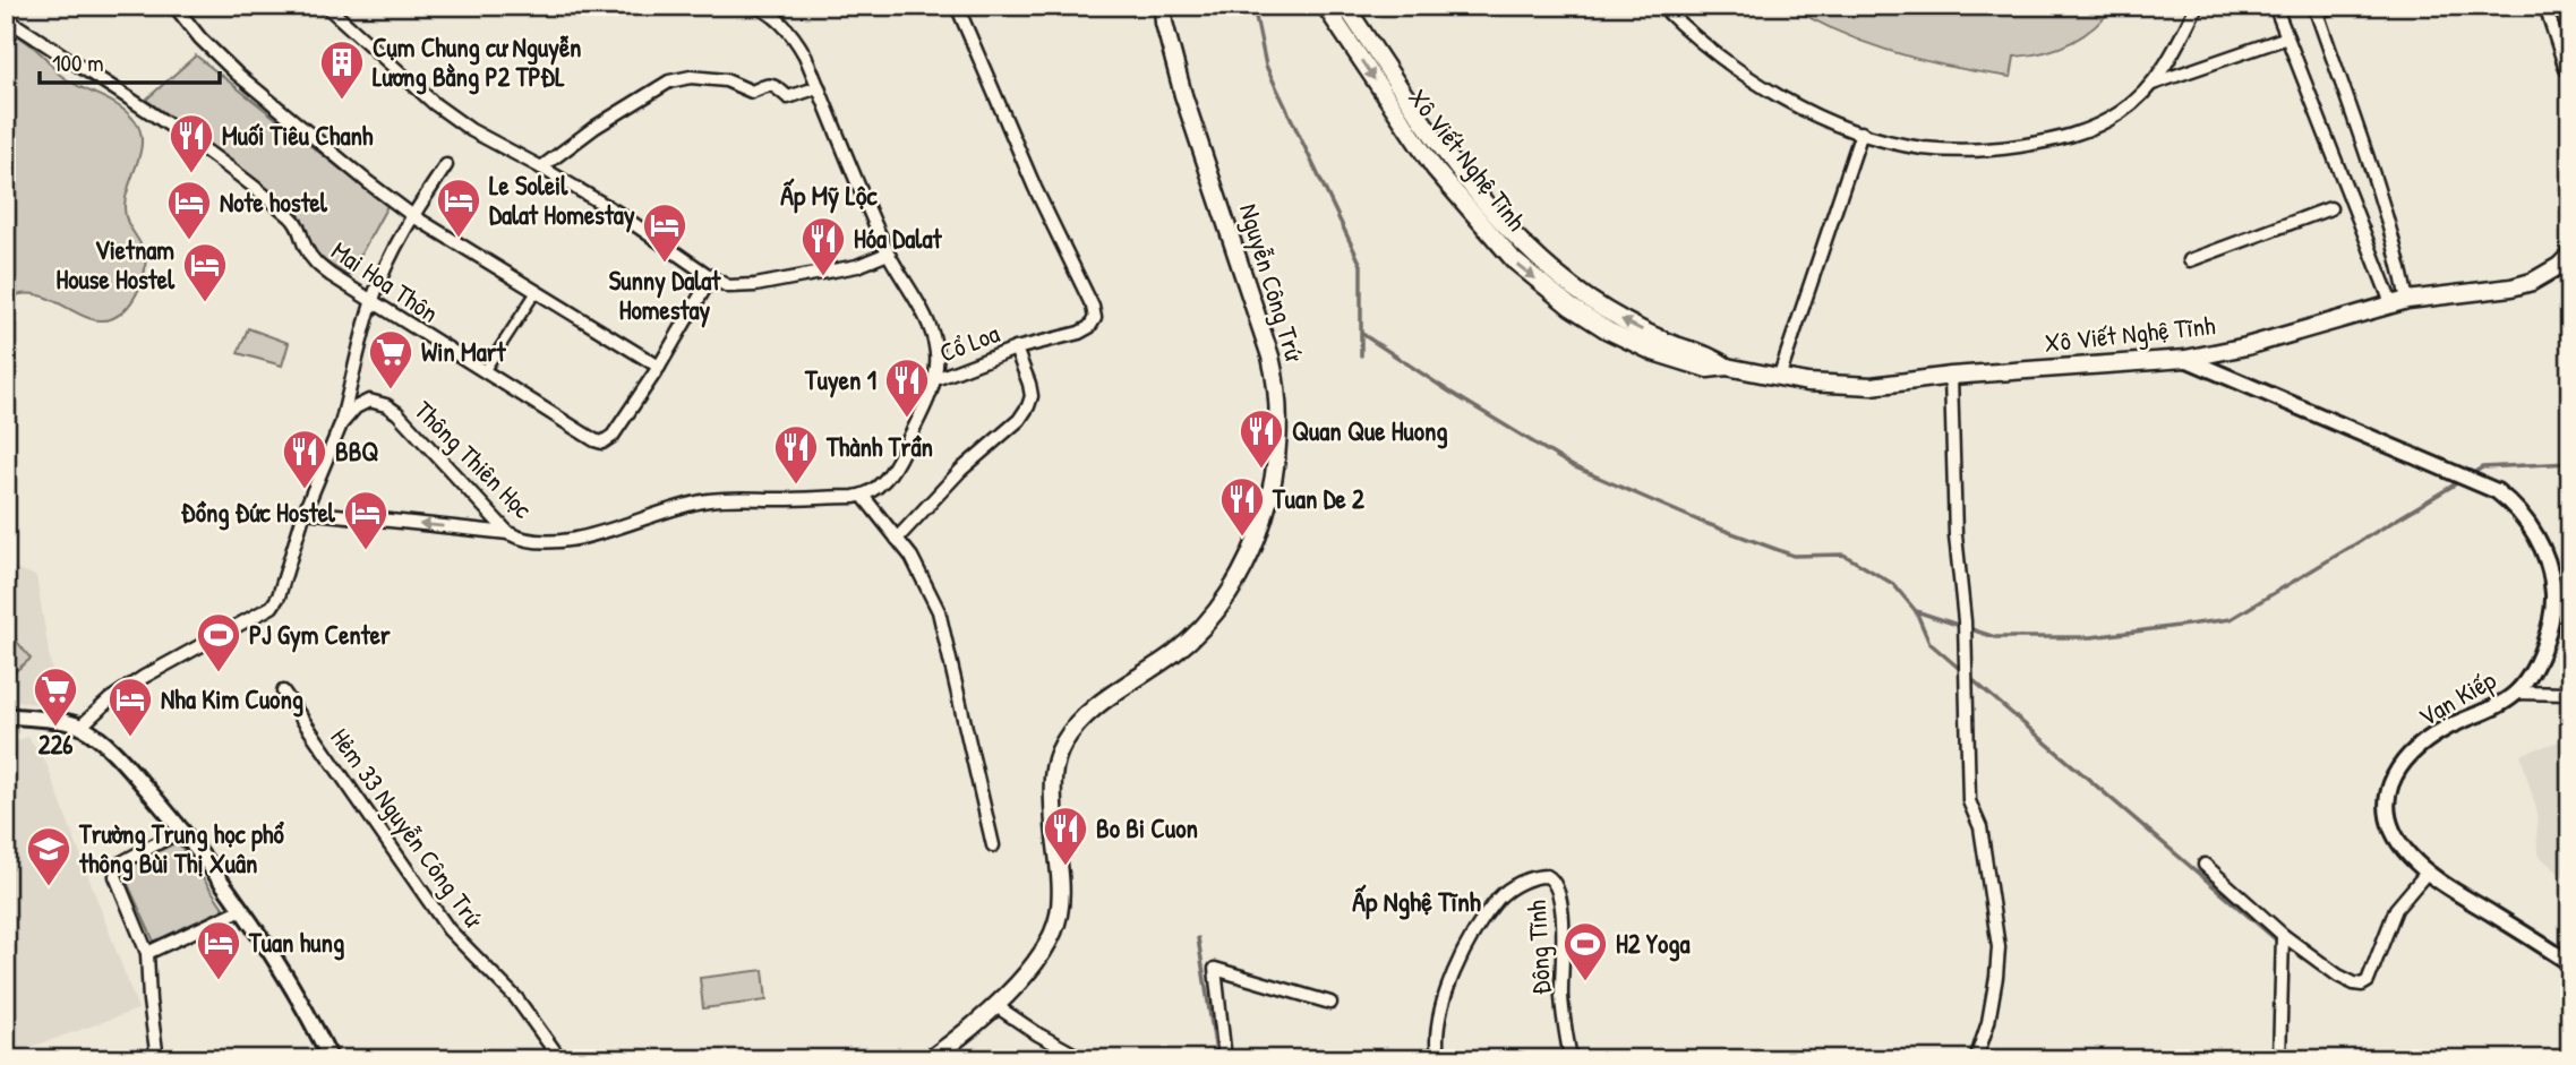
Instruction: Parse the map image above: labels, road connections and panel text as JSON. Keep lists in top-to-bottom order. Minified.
{"streets":{"main road":["Xô Viết Nghệ Tĩnh","Nguyễn Công Trứ"],"street":["Mai Hoa Thôn","Cổ Loa","Thông Thiên Học","Vạn Kiếp","Hẻm 33 Nguyễn Công Trứ","Đông Tĩnh"]},"crossings":[["Xô Viết Nghệ Tĩnh","Vạn Kiếp"]],"districts":["Ấp Mỹ Lộc","Ấp Nghệ Tĩnh"],"places":{"building":["Cụm Chung cư Nguyễn Lương Bằng P2 TPĐL"],"restaurant":["Muối Tiêu Chanh","Hóa Dalat","Tuyen 1","Quan Que Huong","Thành Trần","BBQ","Tuan De 2","Bo Bi Cuon"],"hotel":["Le Soleil Dalat Homestay","Note hostel","Sunny Dalat Homestay","Vietnam House Hostel","Đồng Đức Hostel","Nha Kim Cuong","Tuan hung"],"supermarket":["Win Mart","226"],"sports":["PJ Gym Center","H2 Yoga"],"school or university":["Trường Trung học phổ thông Bùi Thị Xuân"]},"scale_bar":"100 m"}
